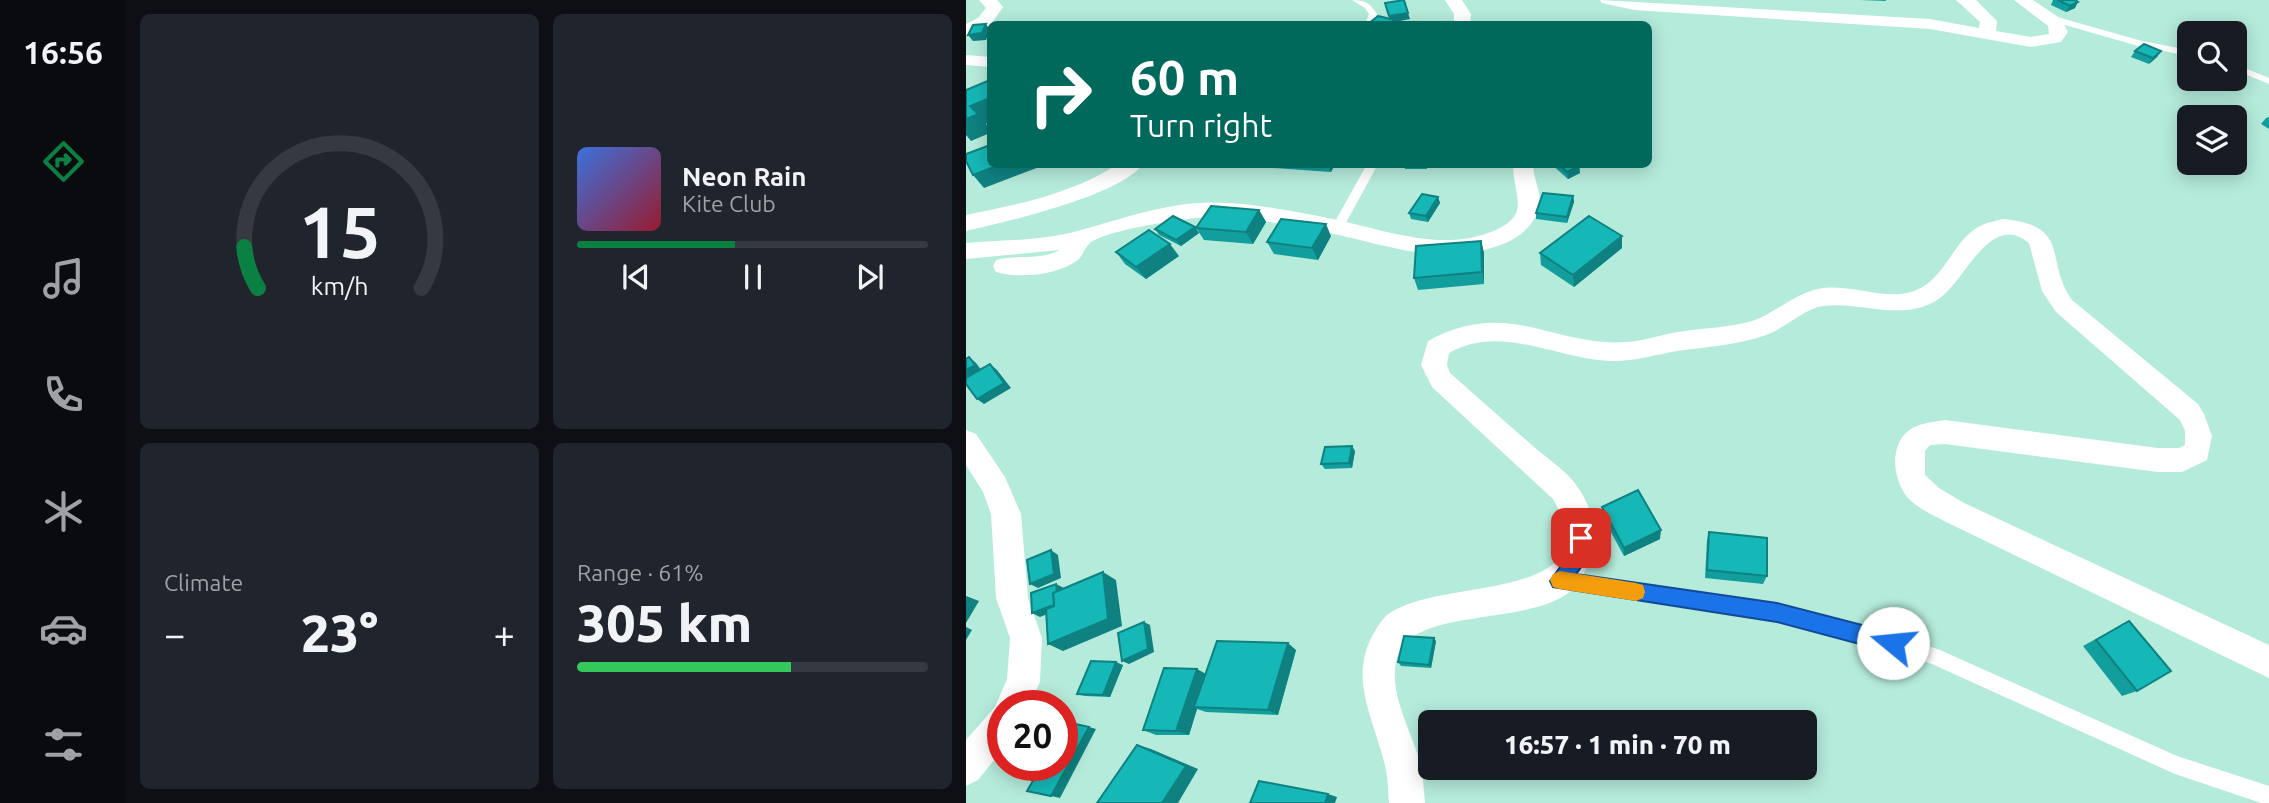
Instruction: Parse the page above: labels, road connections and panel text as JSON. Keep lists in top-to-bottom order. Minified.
{"page":{"tabs":"16:56","turn":["60 m","Turn right"],"song":["Neon Rain","Kite Club"],"tile":["Climate",["Range · 61%","305 km"]],"heat":["−","23°","+"],"limit":"20","trip":"16:57 · 1 min · 70 m","gauge":["15","km/h"]}}
